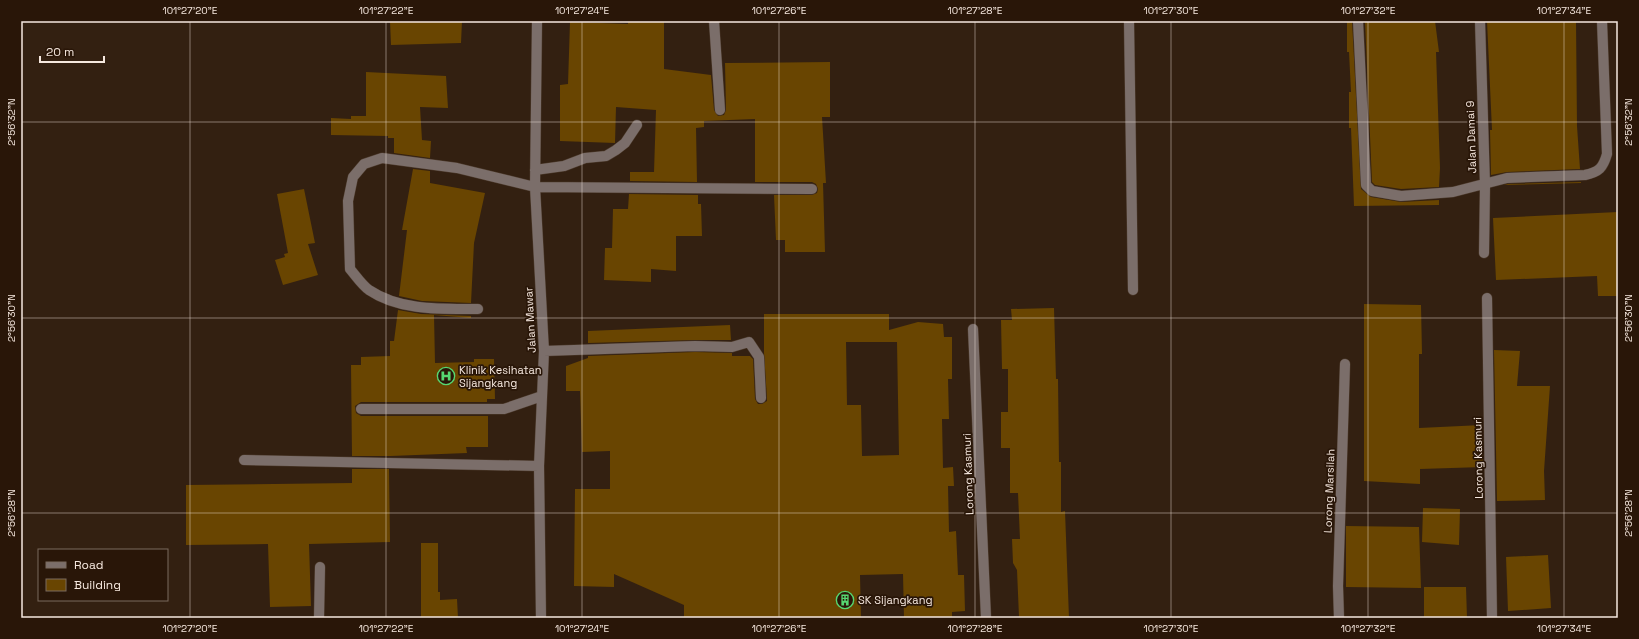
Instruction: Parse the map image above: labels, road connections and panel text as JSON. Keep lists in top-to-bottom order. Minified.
{"streets":{"street":["Jalan Damai 9","Jalan Mawar","Lorong Kasmuri","Lorong Marsilah"]},"places":{"hospital":["Klinik Kesihatan Sijangkang"],"building":["SK Sijangkang"]},"legend":["Road","Building"],"scale_bar":"20 m","coordinates":["101°27'20\"E","101°27'22\"E","101°27'24\"E","101°27'26\"E","101°27'28\"E","101°27'30\"E","101°27'32\"E","101°27'34\"E","2°56'32\"N","2°56'30\"N","2°56'28\"N"]}
